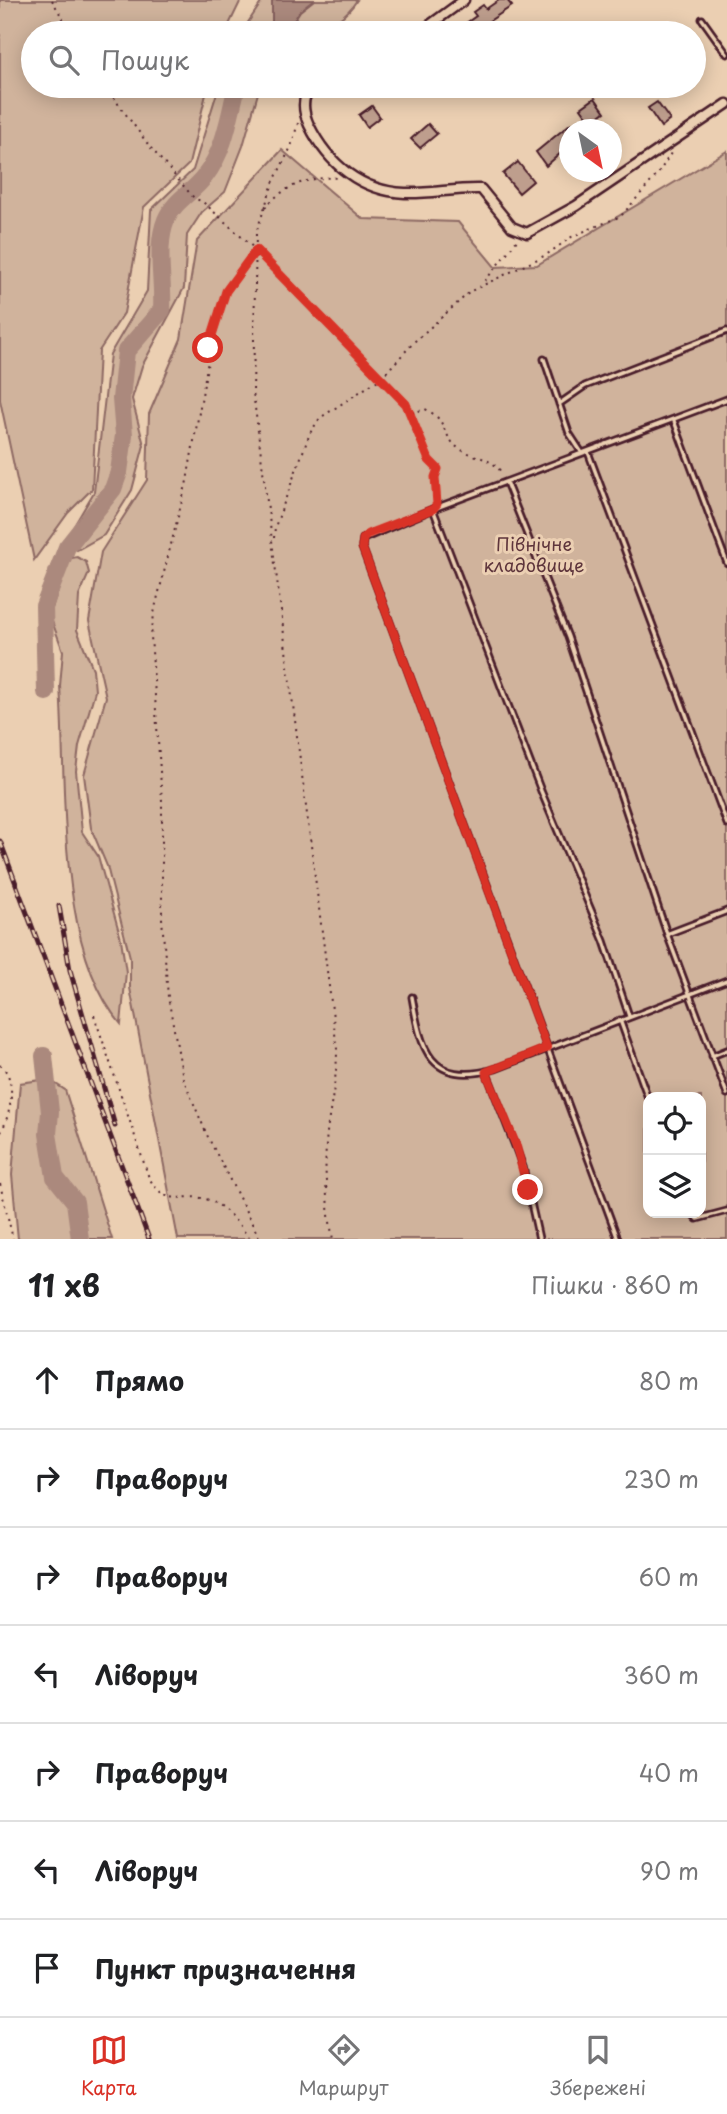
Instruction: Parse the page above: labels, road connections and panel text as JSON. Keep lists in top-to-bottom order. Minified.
{"parks":["Північне кладовище"],"north":"bottom right","page":{"search":"Пошук","heading":["11 хв","Пішки · 860 m"],"list":[["Прямо","80 m"],["Праворуч","230 m"],["Праворуч","60 m"],["Ліворуч","360 m"],["Праворуч","40 m"],["Ліворуч","90 m"],"Пункт призначення"],"nav":["Карта","Маршрут","Збережені"]}}
